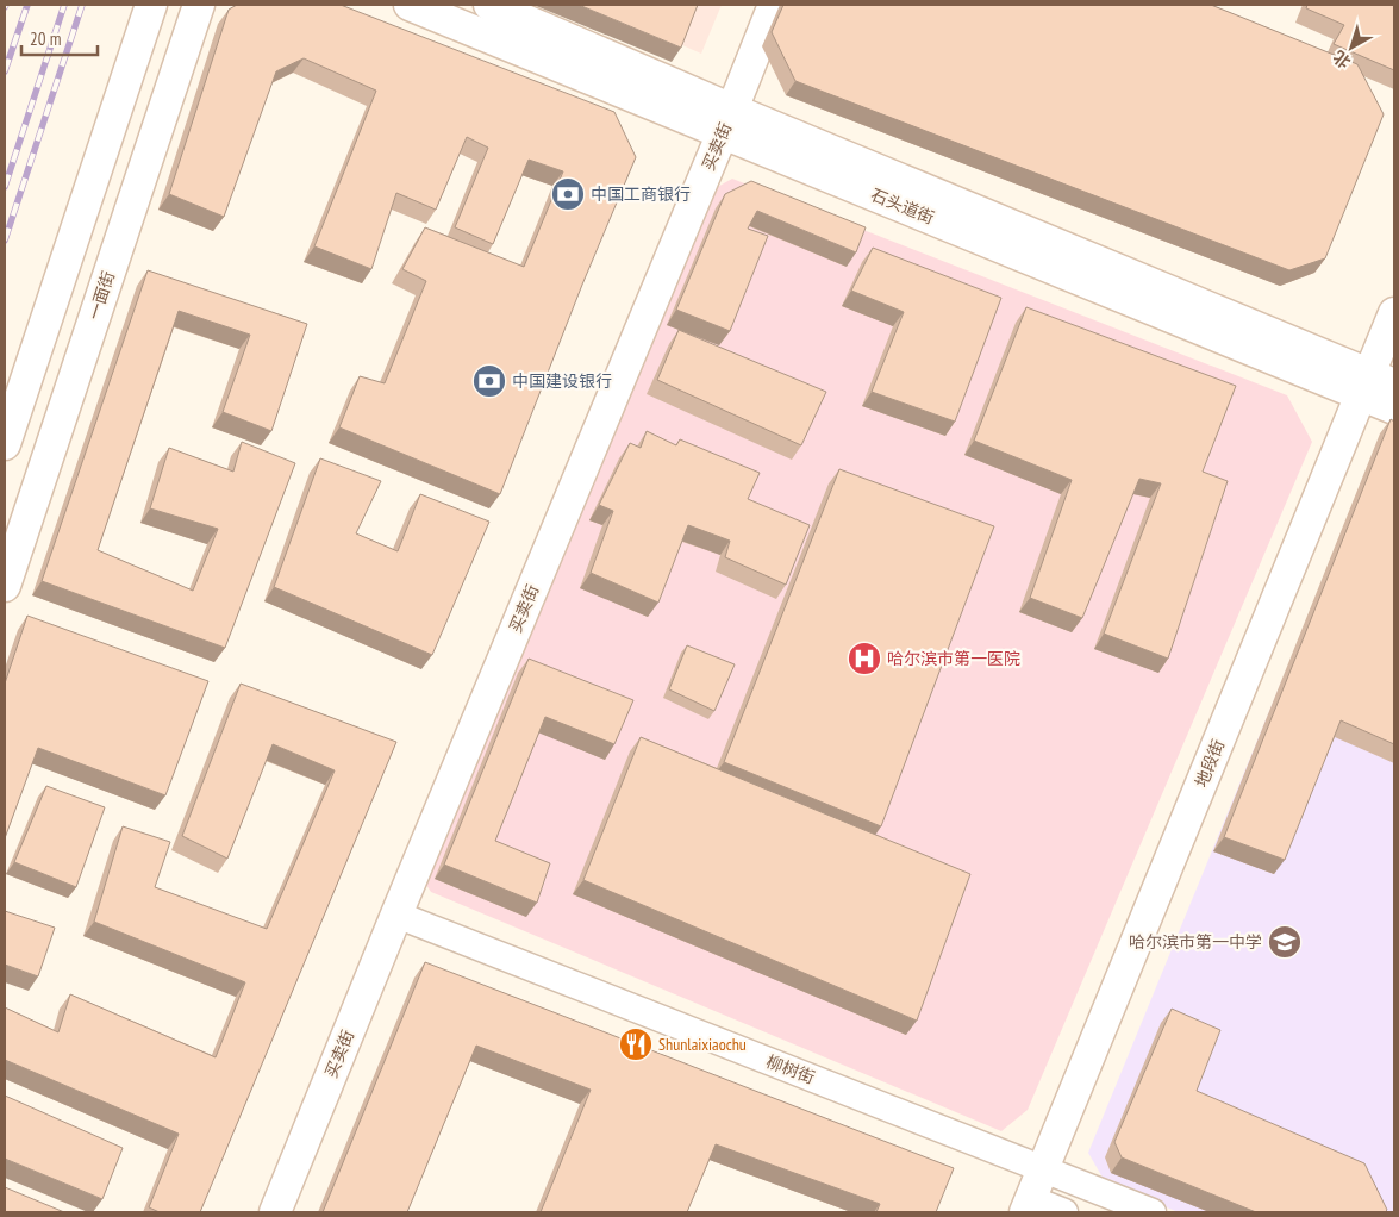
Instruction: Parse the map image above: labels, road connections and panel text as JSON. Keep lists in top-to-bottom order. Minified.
{"streets":{"main road":["买卖街","石头道街","一面街","地段街"],"street":["柳树街"]},"crossings":[["买卖街","石头道街"],["买卖街","柳树街"],["石头道街","地段街"],["地段街","柳树街"]],"places":{"bank":["中国工商银行","中国建设银行"],"hospital":["哈尔滨市第一医院"],"school or university":["哈尔滨市第一中学"],"restaurant":["Shunlaixiaochu"]},"scale_bar":"20 m","north":"bottom left"}
